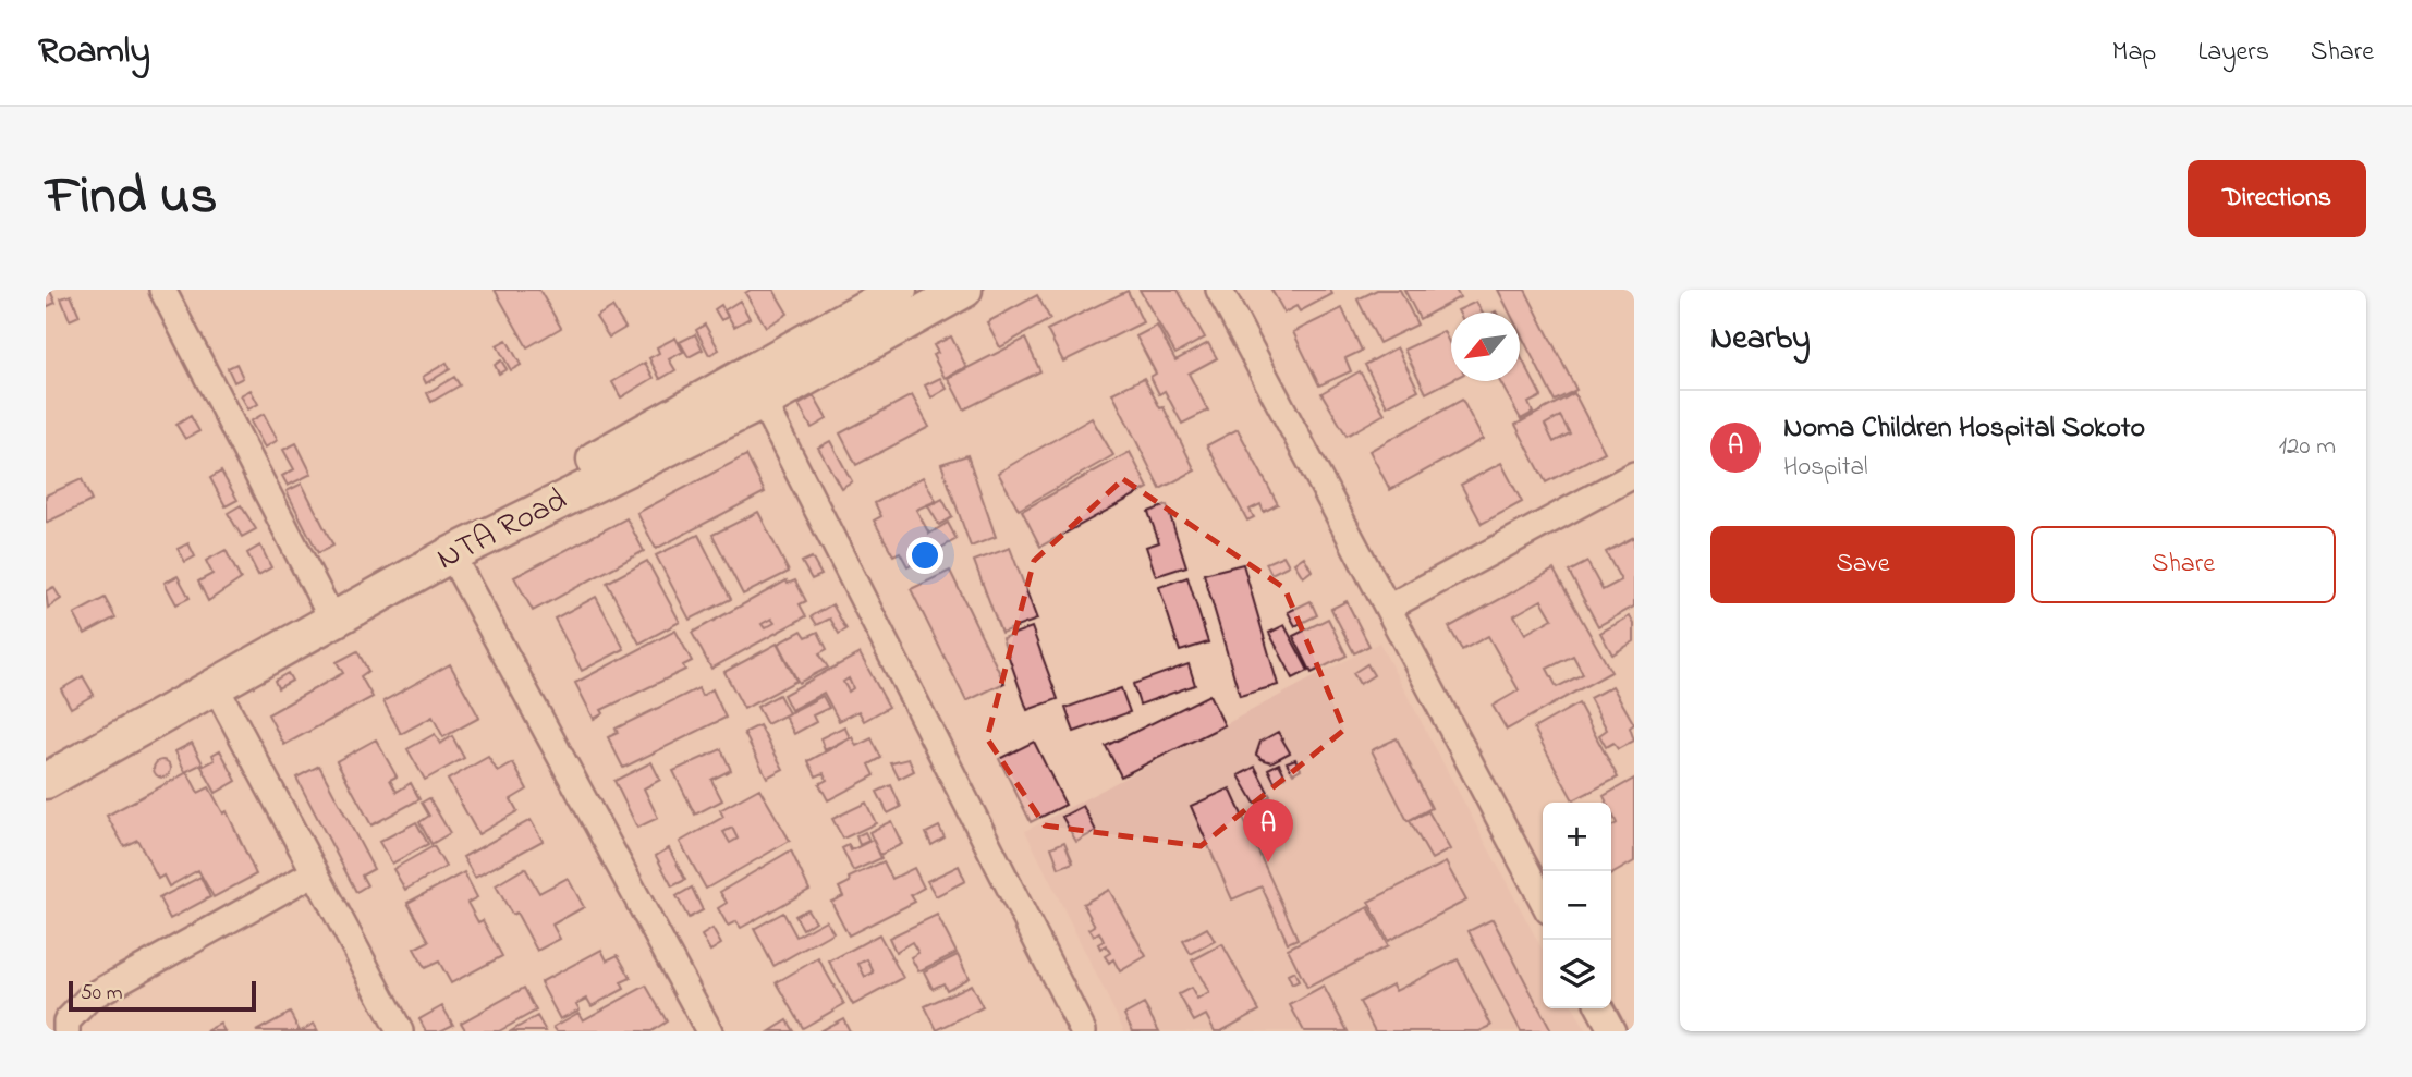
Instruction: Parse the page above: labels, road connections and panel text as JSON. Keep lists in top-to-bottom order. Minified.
{"streets":{"main road":["NTA Road"]},"scale_bar":"50 m","north":"bottom left","page":{"header":"Roamly","nav":["Map","Layers","Share"],"title":"Find us","buttons":["Directions",["Save","Share"]],"heading":"Nearby","list":[{"mark":"A","name":"Noma Children Hospital Sokoto","note":"Hospital","value":"120 m"}],"pins":"A","map_buttons":["+","−"],"scale":"50 m"}}
